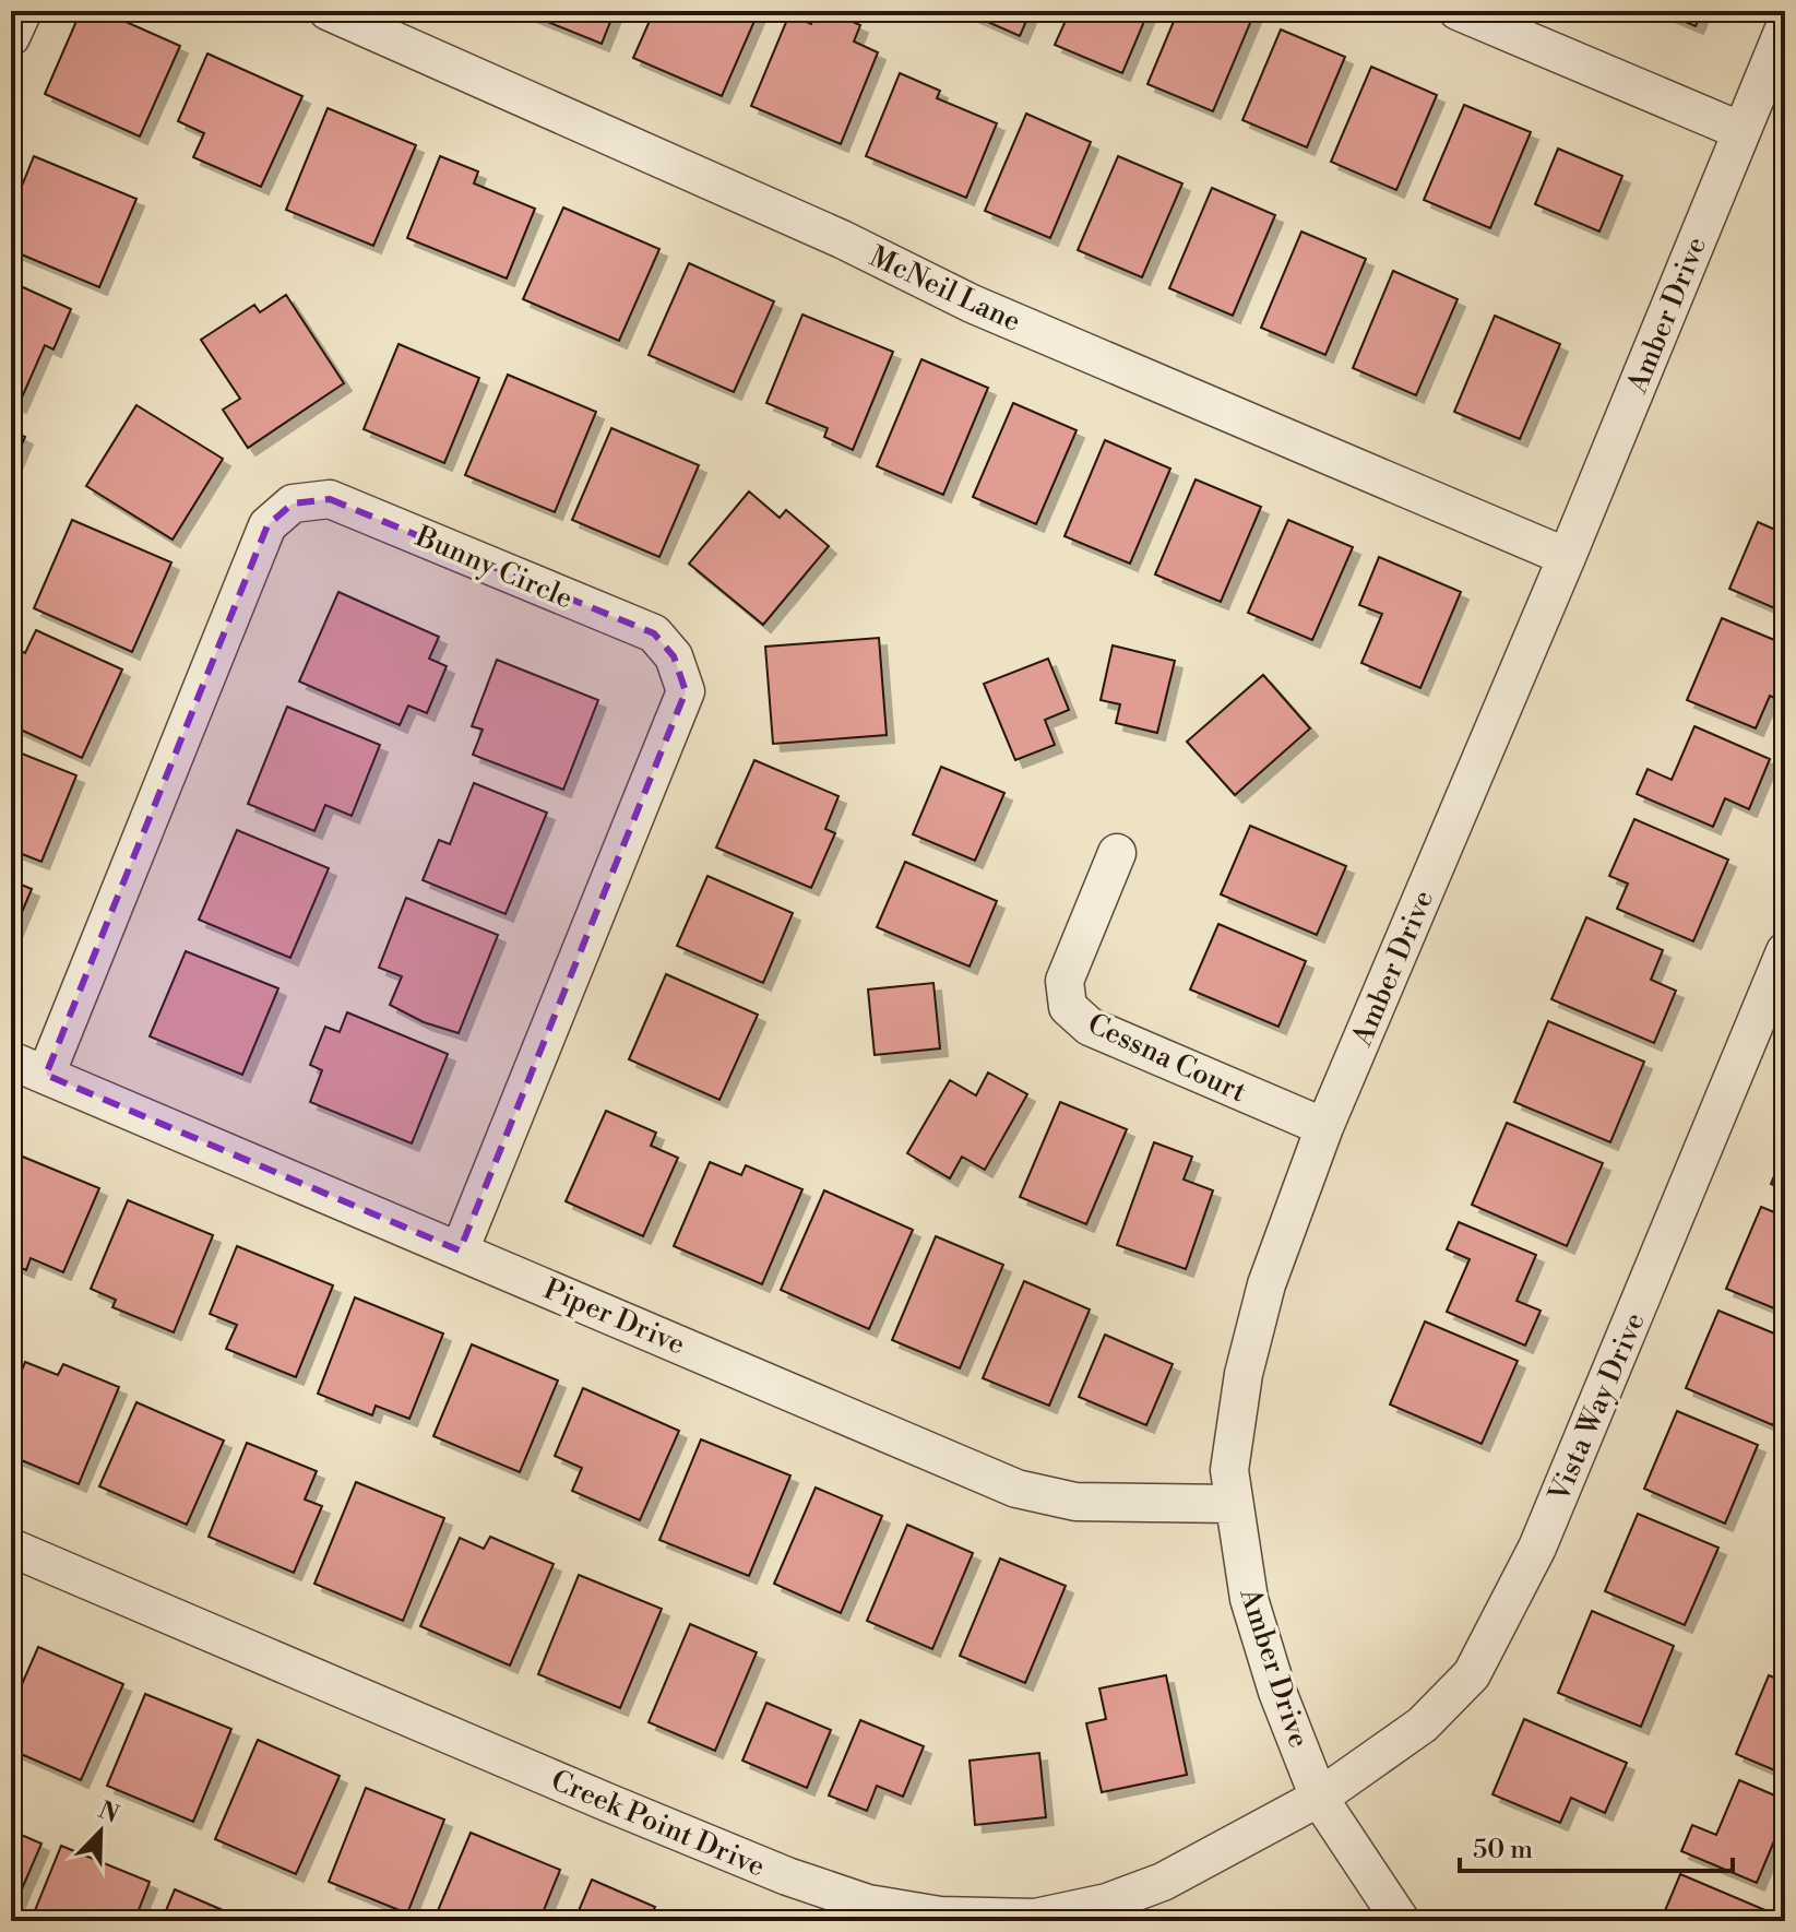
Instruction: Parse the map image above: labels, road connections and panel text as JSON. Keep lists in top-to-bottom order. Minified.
{"streets":{"street":["McNeil Lane","Amber Drive","Bunny Circle","Cessna Court","Piper Drive","Vista Way Drive","Creek Point Drive"]},"crossings":[["McNeil Lane","Amber Drive"],["Amber Drive","Cessna Court"],["Amber Drive","Piper Drive"],["Amber Drive","Vista Way Drive"],["Amber Drive","Creek Point Drive"],["Bunny Circle","Piper Drive"],["Vista Way Drive","Creek Point Drive"]],"scale_bar":"50 m","north":"top right"}
